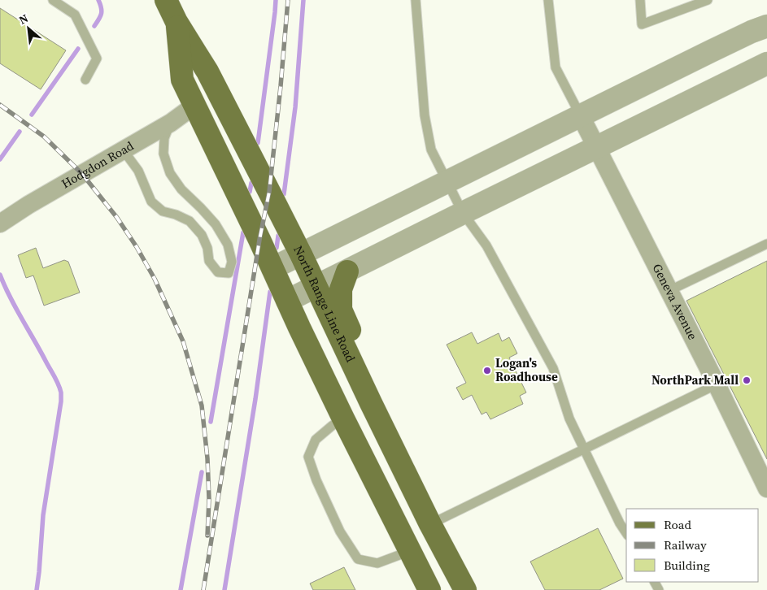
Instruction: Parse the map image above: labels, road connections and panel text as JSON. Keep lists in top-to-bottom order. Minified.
{"streets":{"main road":["North Range Line Road"],"street":["Hodgdon Road","Geneva Avenue"]},"crossings":[["Hodgdon Road","North Range Line Road"]],"places":["Logan's Roadhouse","NorthPark Mall"],"legend":["Road","Railway","Building"],"north":"top left"}
